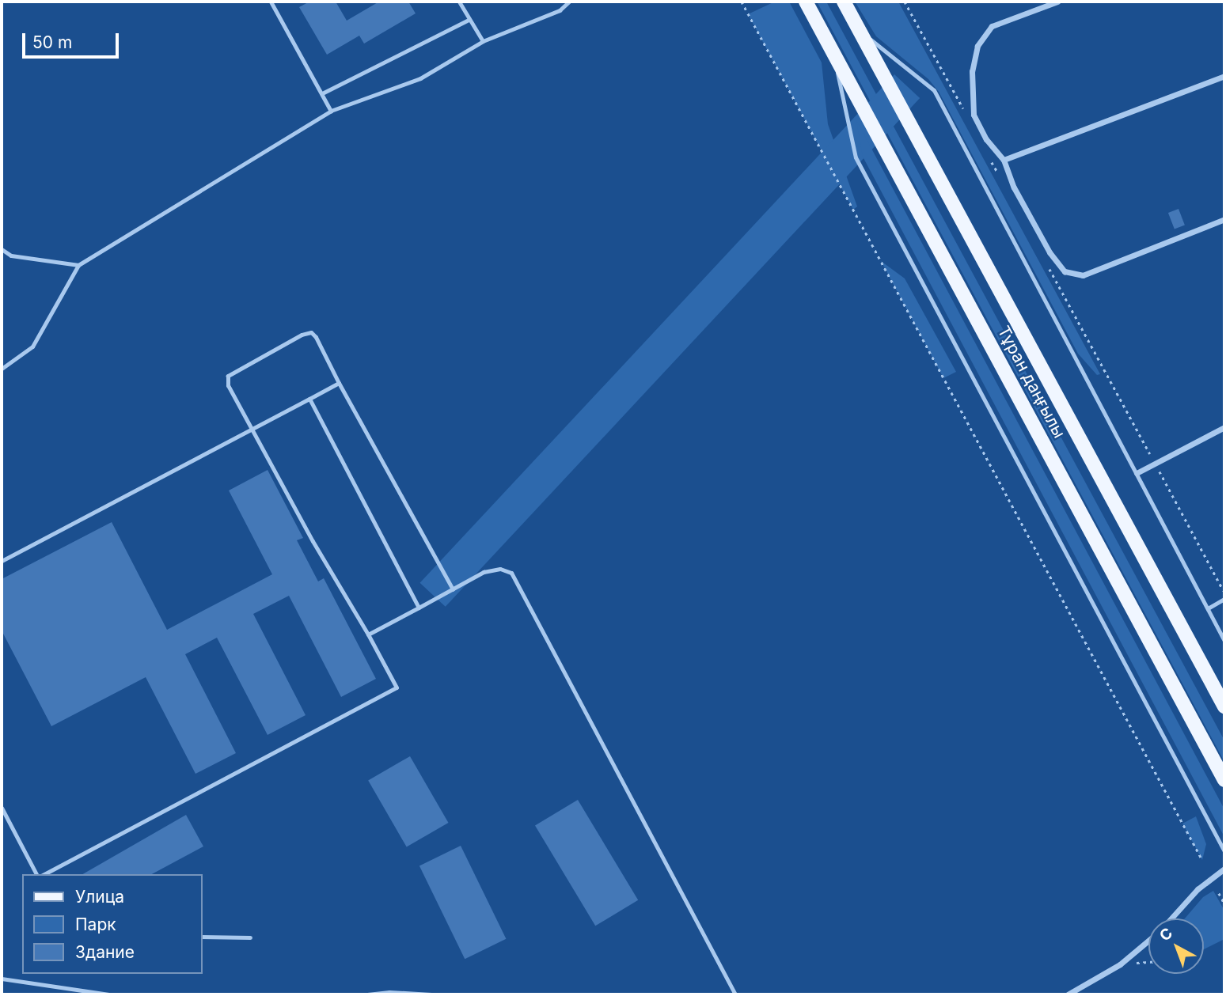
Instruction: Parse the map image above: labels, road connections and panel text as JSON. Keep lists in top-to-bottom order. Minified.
{"streets":{"main road":["Тұран даңғылы"]},"legend":["Улица","Парк","Здание"],"scale_bar":"50 m","north":"top left"}
